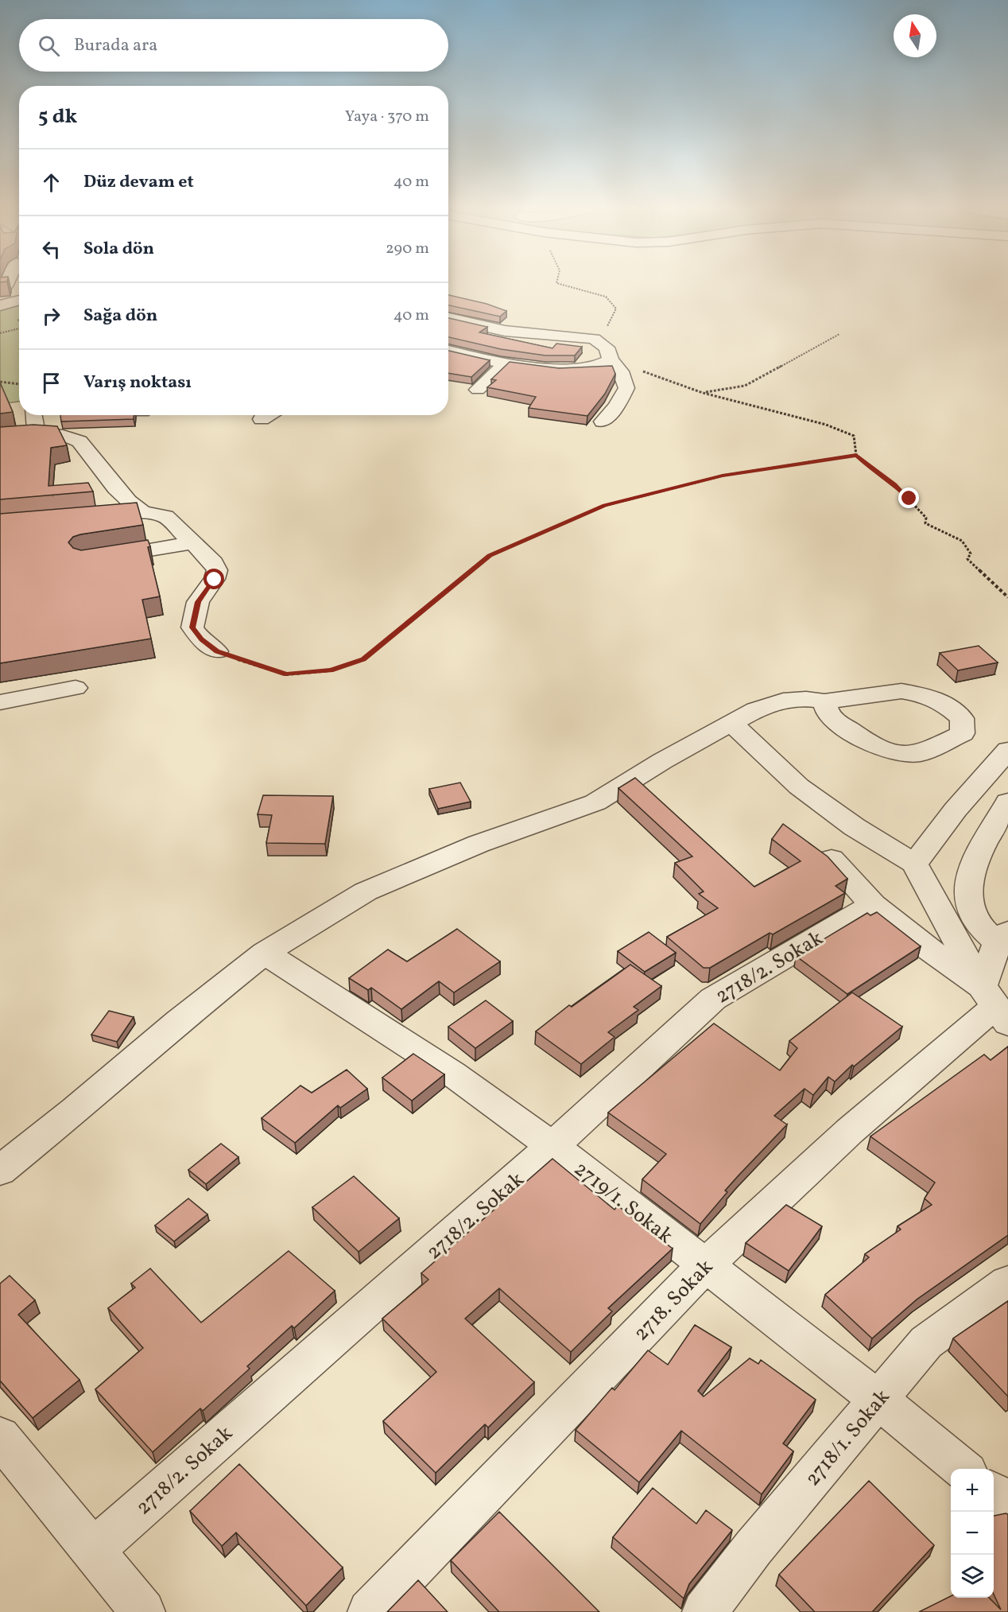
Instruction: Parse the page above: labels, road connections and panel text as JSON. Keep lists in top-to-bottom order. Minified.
{"streets":{"street":["2718/2. Sokak","2719/1. Sokak","2718. Sokak","2718/1. Sokak"]},"crossings":[["2718/2. Sokak","2719/1. Sokak"],["2719/1. Sokak","2718. Sokak"],["2719/1. Sokak","2718/1. Sokak"]],"north":"top","page":{"search":"Burada ara","heading":["5 dk","Yaya · 370 m"],"list":[["Düz devam et","40 m"],["Sola dön","290 m"],["Sağa dön","40 m"],"Varış noktası"],"map_buttons":["+","−"]}}
